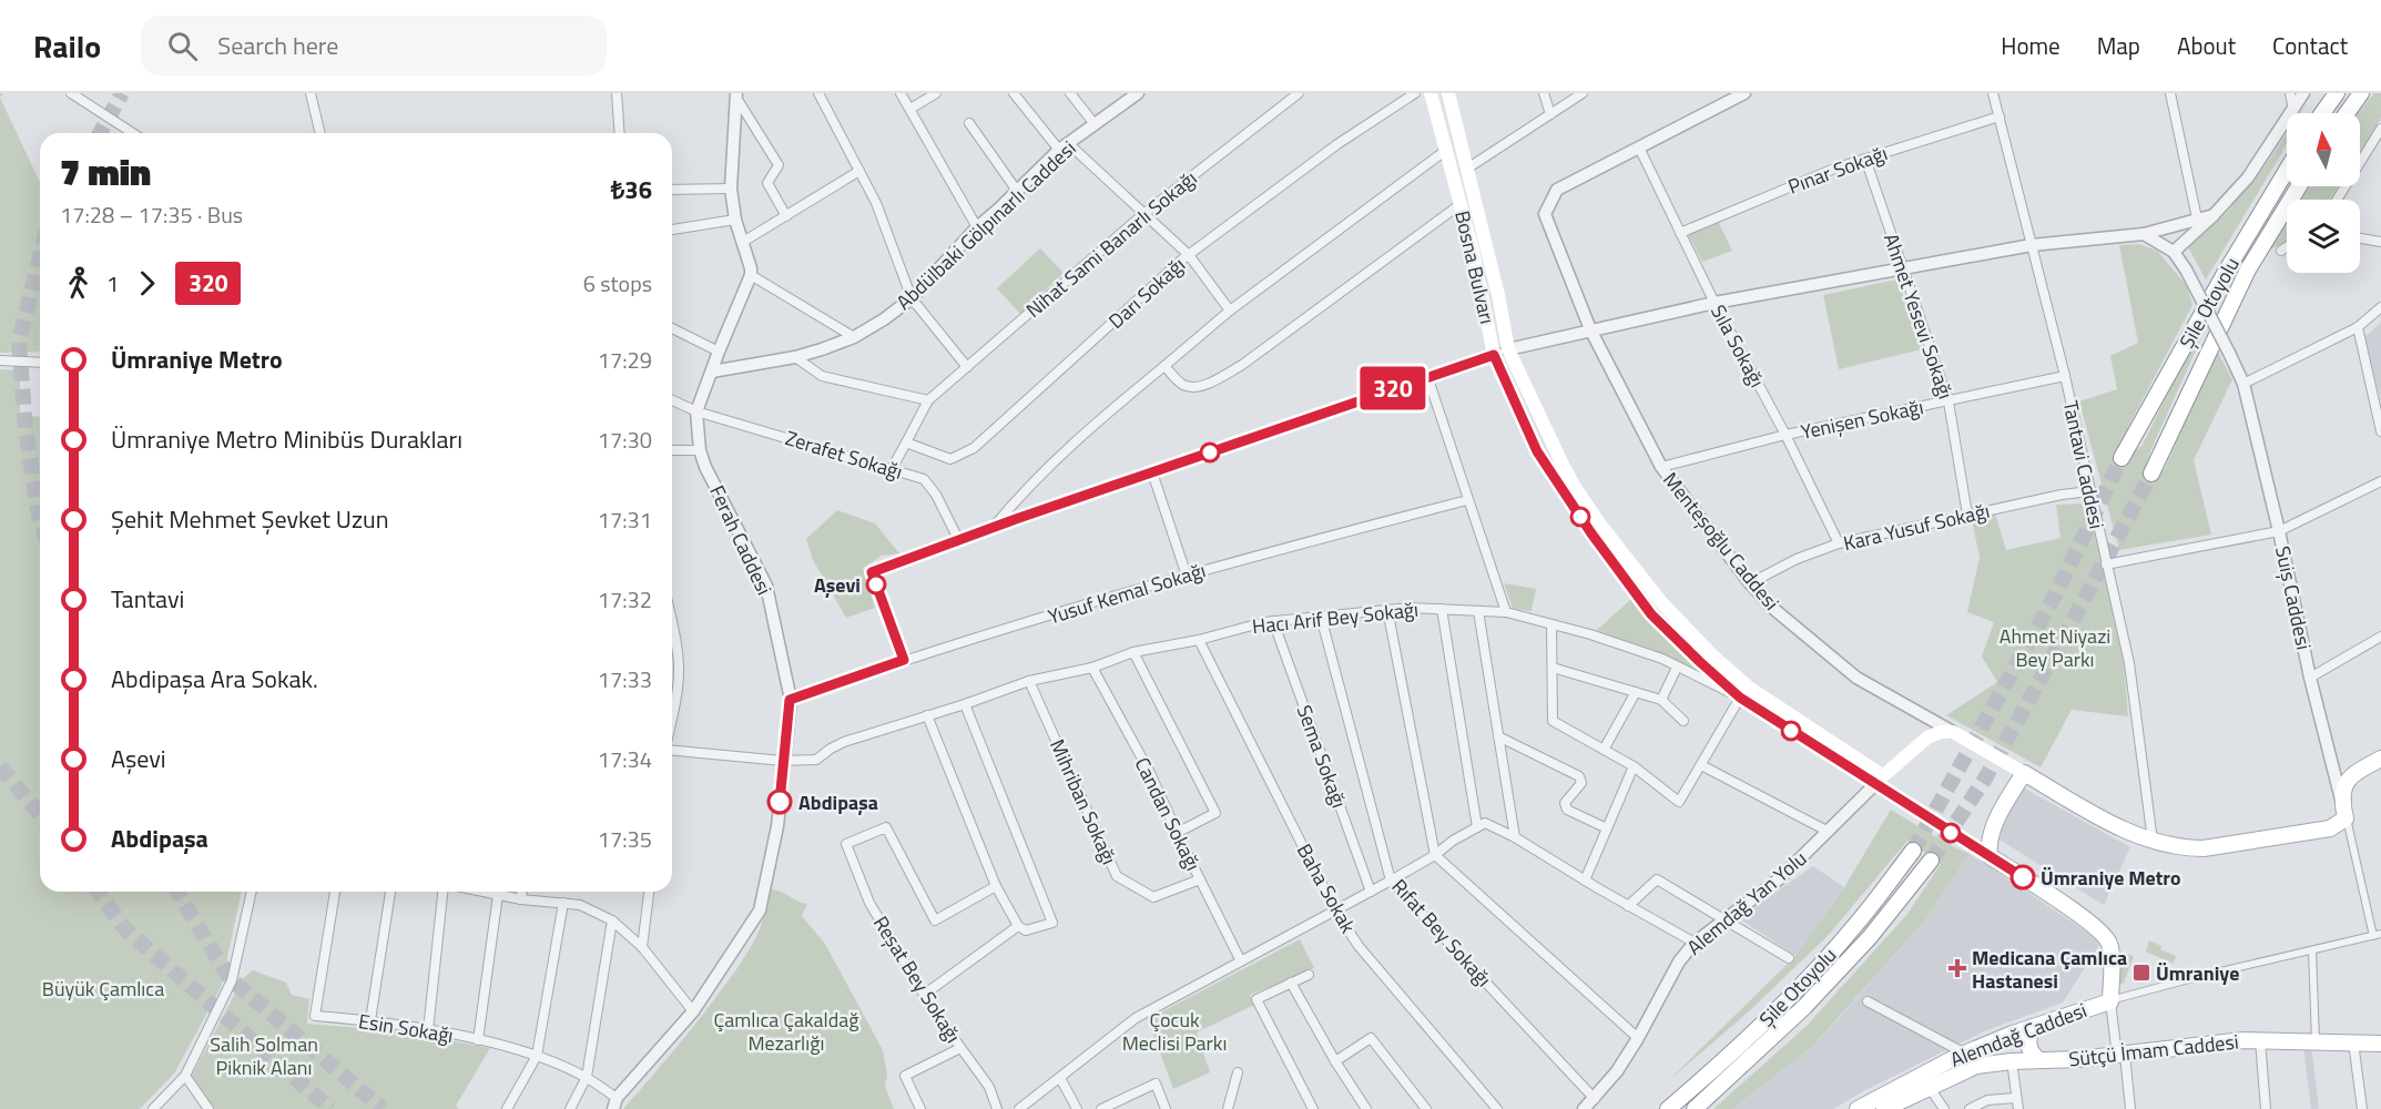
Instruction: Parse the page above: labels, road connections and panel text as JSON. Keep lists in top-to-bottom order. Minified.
{"streets":{"main road":["Bosna Bulvarı","Şile Otoyolu","Menteşoğlu Caddesi","Suiş Caddesi","Alemdağ Caddesi","Sütçü İmam Caddesi"],"street":["Pınar Sokağı","Abdülbaki Gölpınarlı Caddesi","Nihat Sami Banarlı Sokağı","Darı Sokağı","Ahmet Yesevi Sokağı","Sıla Sokağı","Yenişen Sokağı","Zerafet Sokağı","Tantavi Caddesi","Kara Yusuf Sokağı","Ferah Caddesi","Yusuf Kemal Sokağı","Hacı Arif Bey Sokağı","Sema Sokağı","Mihriban Sokağı","Candan Sokağı","Baha Sokak","Alemdağ Yan Yolu","Rıfat Bey Sokağı","Reşat Bey Sokağı","Esin Sokağı"]},"crossings":[["Pınar Sokağı","Ahmet Yesevi Sokağı"],["Pınar Sokağı","Sıla Sokağı"],["Pınar Sokağı","Tantavi Caddesi"],["Abdülbaki Gölpınarlı Caddesi","Ferah Caddesi"],["Nihat Sami Banarlı Sokağı","Darı Sokağı"],["Bosna Bulvarı","Hacı Arif Bey Sokağı"],["Bosna Bulvarı","Alemdağ Yan Yolu"],["Bosna Bulvarı","Alemdağ Caddesi"],["Ahmet Yesevi Sokağı","Yenişen Sokağı"],["Ahmet Yesevi Sokağı","Kara Yusuf Sokağı"],["Sıla Sokağı","Yenişen Sokağı"],["Sıla Sokağı","Kara Yusuf Sokağı"],["Sıla Sokağı","Menteşoğlu Caddesi"],["Yenişen Sokağı","Tantavi Caddesi"],["Yenişen Sokağı","Menteşoğlu Caddesi"],["Zerafet Sokağı","Ferah Caddesi"],["Tantavi Caddesi","Kara Yusuf Sokağı"],["Tantavi Caddesi","Menteşoğlu Caddesi"],["Kara Yusuf Sokağı","Menteşoğlu Caddesi"],["Ferah Caddesi","Yusuf Kemal Sokağı"],["Ferah Caddesi","Hacı Arif Bey Sokağı"],["Ferah Caddesi","Esin Sokağı"],["Menteşoğlu Caddesi","Suiş Caddesi"],["Suiş Caddesi","Alemdağ Caddesi"],["Hacı Arif Bey Sokağı","Sema Sokağı"],["Hacı Arif Bey Sokağı","Mihriban Sokağı"],["Hacı Arif Bey Sokağı","Candan Sokağı"],["Hacı Arif Bey Sokağı","Baha Sokak"],["Hacı Arif Bey Sokağı","Rıfat Bey Sokağı"],["Mihriban Sokağı","Candan Sokağı"],["Alemdağ Yan Yolu","Rıfat Bey Sokağı"],["Alemdağ Caddesi","Sütçü İmam Caddesi"]],"parks":["Ahmet Niyazi Bey Parkı","Büyük Çamlıca","Çamlıca Çakaldağ Mezarlığı","Çocuk Meclisi Parkı","Salih Solman Piknik Alanı"],"places":{"other":["Aşevi","Abdipaşa","Ümraniye Metro"],"health":["Medicana Çamlıca Hastanesi"],"transit":["Ümraniye"]},"lines":["bus line 320"],"north":"top","page":{"header":"Railo","search":"Search here","nav":["Home","Map","About","Contact"],"on_map":"320","heading":["7 min","17:28 – 17:35 · Bus","₺36"],"legs":["1","320","6 stops"],"list":[{"name":"Ümraniye Metro","value":"17:29"},{"name":"Ümraniye Metro Minibüs Durakları","value":"17:30"},{"name":"Şehit Mehmet Şevket Uzun","value":"17:31"},{"name":"Tantavi","value":"17:32"},{"name":"Abdipaşa Ara Sokak.","value":"17:33"},{"name":"Aşevi","value":"17:34"},{"name":"Abdipaşa","value":"17:35"}]}}
